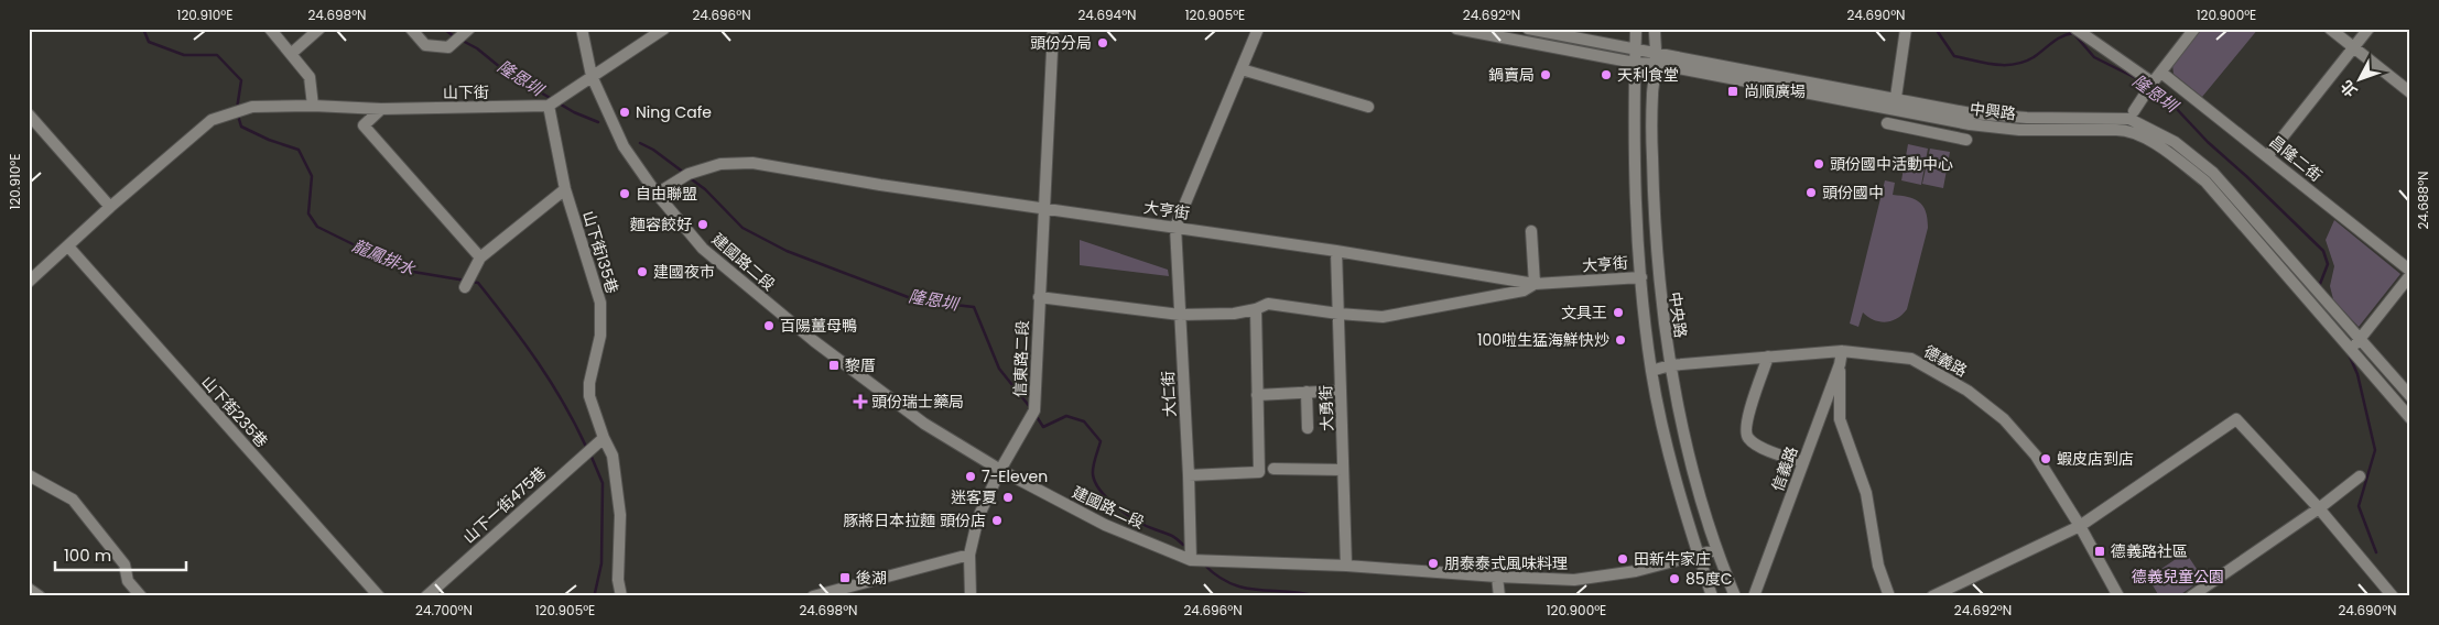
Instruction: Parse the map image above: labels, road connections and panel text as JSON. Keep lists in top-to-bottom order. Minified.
{"streets":{"street":["山下街","中興路","昌隆二街","大亨街","山下街135巷","建國路二段","中央路","信東路二段","德義路","大仁街","大勇街","山下街235巷","信義路","山下一街475巷"]},"crossings":[["山下街","山下街135巷"],["中興路","中央路"],["大亨街","建國路二段"],["大亨街","中央路"],["大亨街","信東路二段"],["大亨街","大仁街"],["大亨街","大勇街"],["山下街135巷","山下一街475巷"],["建國路二段","中央路"],["建國路二段","信東路二段"],["建國路二段","大仁街"],["建國路二段","大勇街"],["中央路","德義路"],["德義路","信義路"]],"water":["隆恩圳","龍鳳排水"],"parks":["德義兒童公園"],"places":{"other":["頭份分局","鍋賣局","天利食堂","Ning Cafe","頭份國中活動中心","頭份國中","自由聯盟","麵容餃好","建國夜市","文具王","百陽薑母鴨","100啦生猛海鮮快炒","蝦皮店到店","7-Eleven","迷客夏","豚將日本拉麵 頭份店","田新牛家庄","朋泰泰式風味料理","85度C"],"transit":["尚順廣場","黎厝","德義路社區","後湖"],"health":["頭份瑞士藥局"]},"scale_bar":"100 m","north":"bottom left","coordinates":["120.910°E","24.698°N","24.696°N","24.694°N","120.905°E","24.692°N","24.690°N","120.900°E","24.688°N","24.700°N"]}
